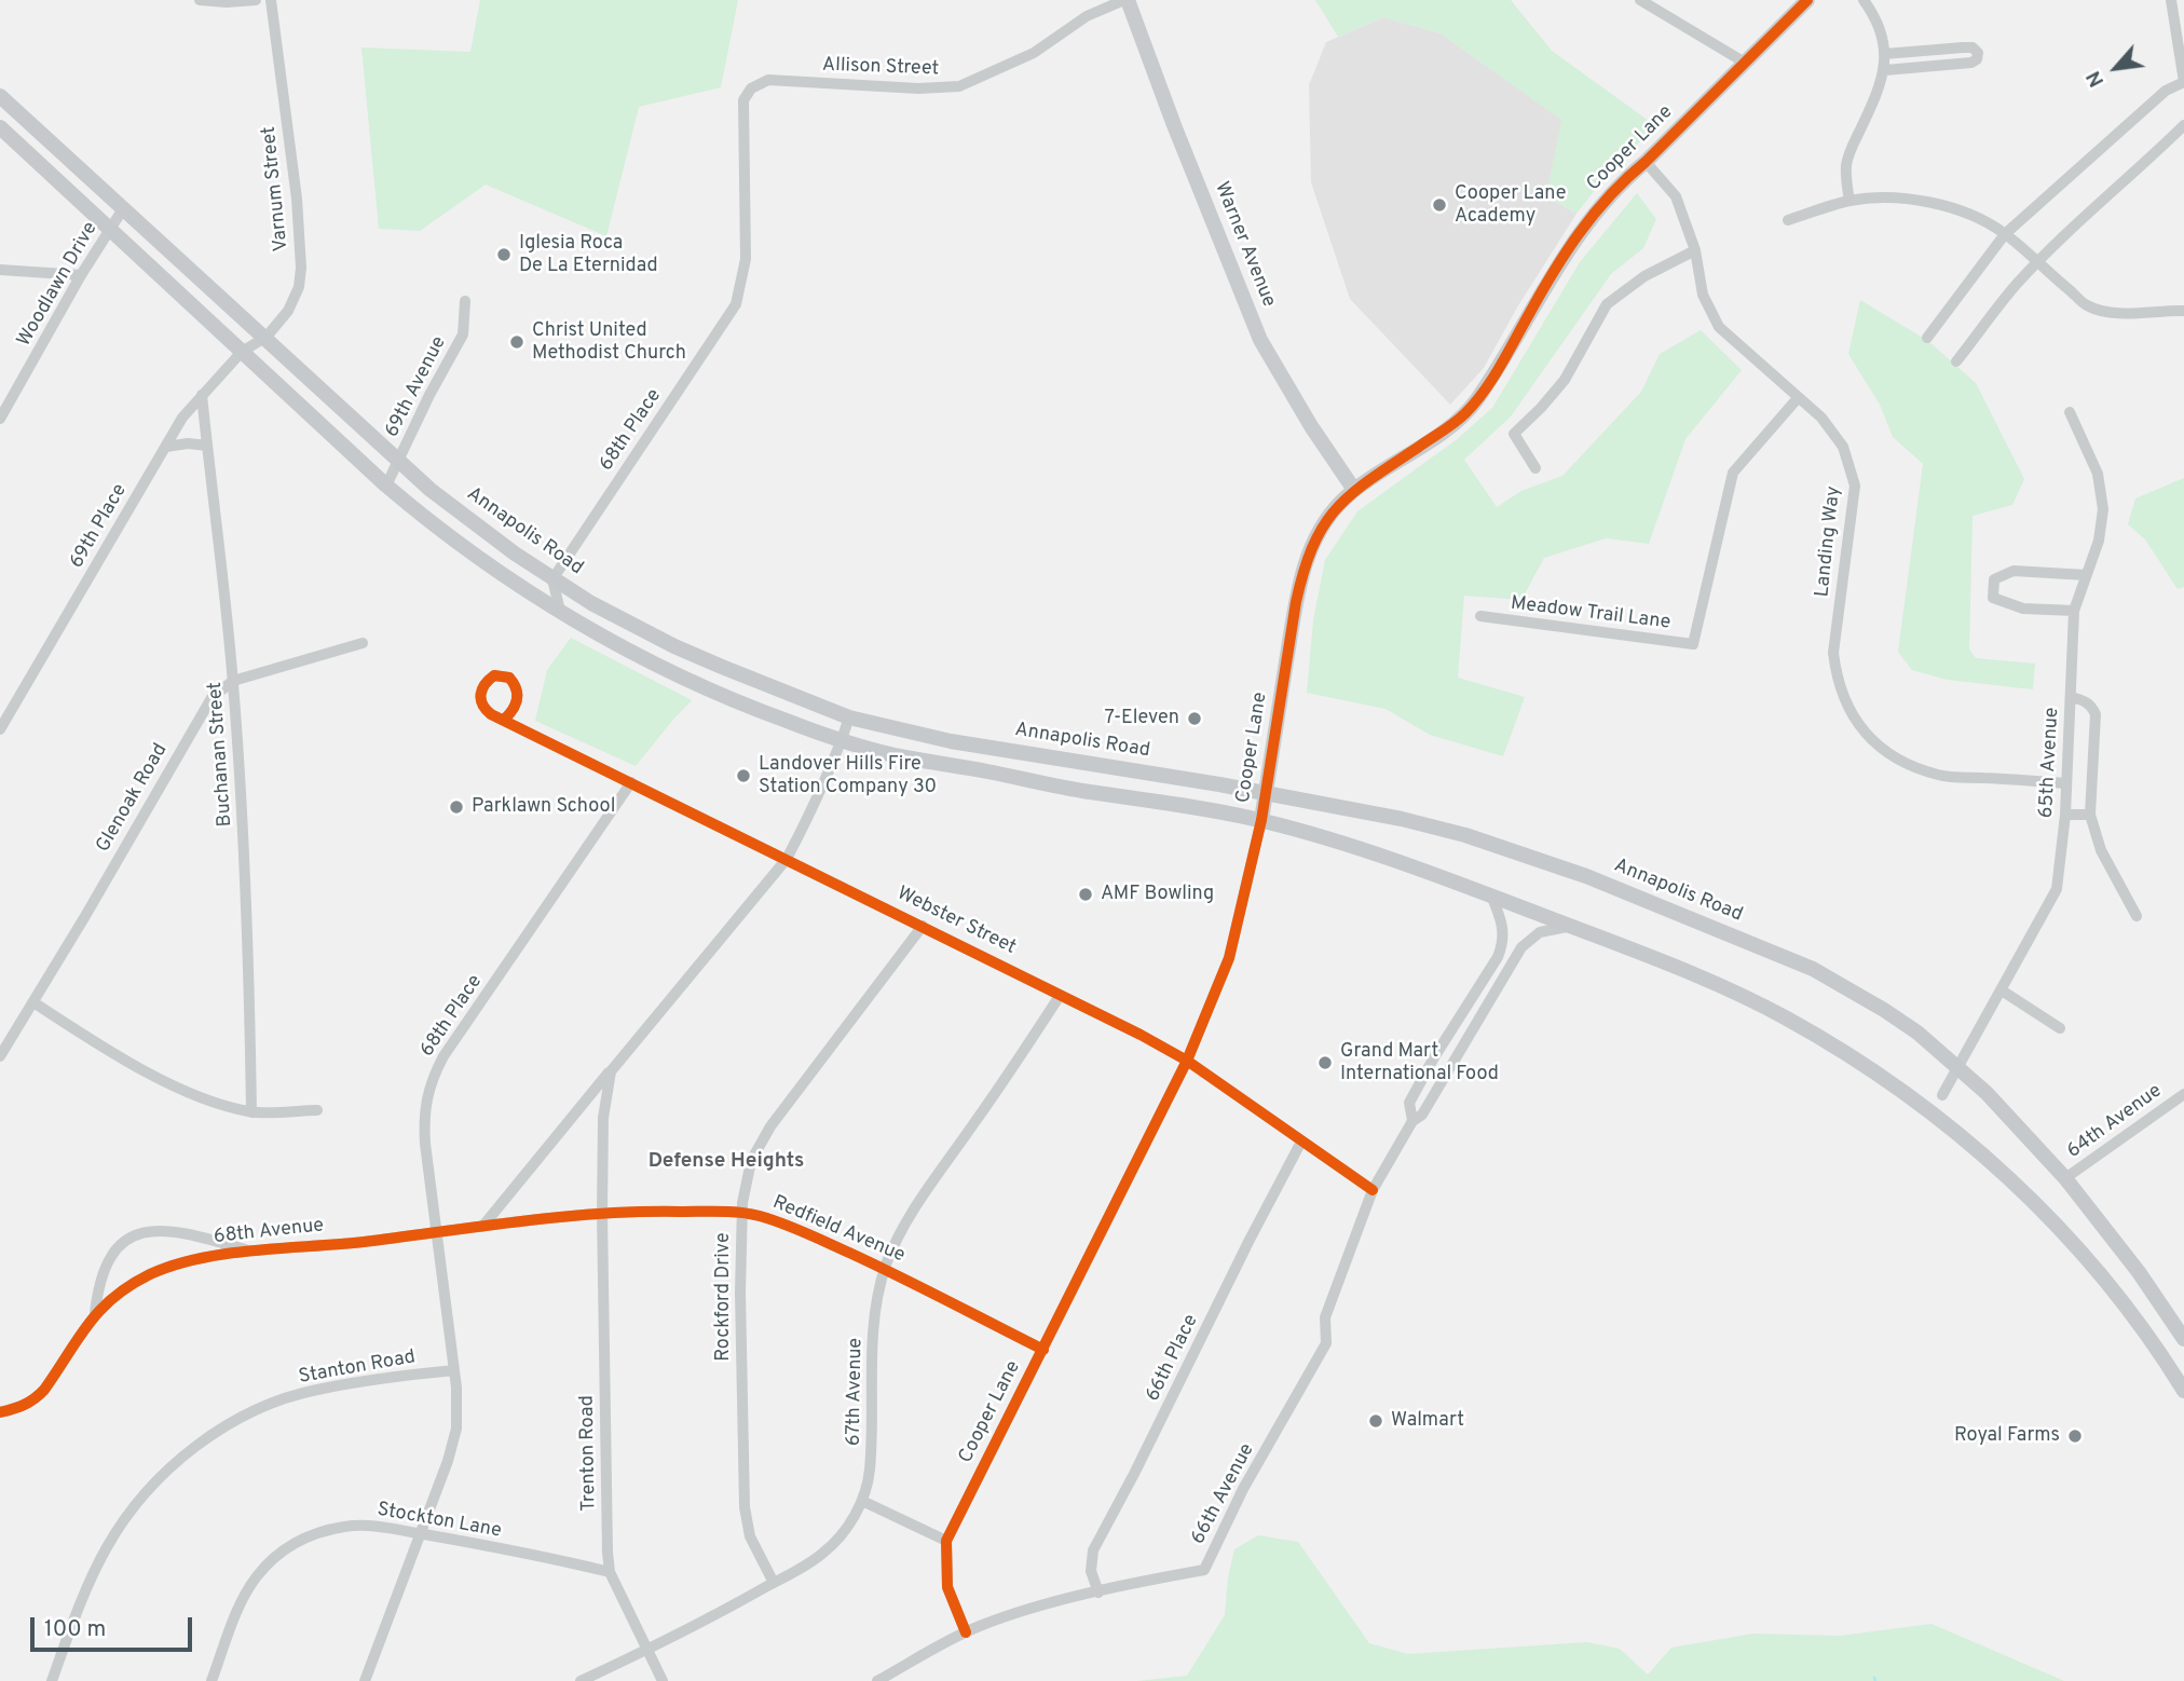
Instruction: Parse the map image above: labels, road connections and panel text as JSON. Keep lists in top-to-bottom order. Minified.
{"streets":{"main road":["Annapolis Road"],"street":["Allison Street","Cooper Lane","Varnum Street","Warner Avenue","Woodlawn Drive","69th Avenue","68th Place","69th Place","Landing Way","Meadow Trail Lane","Buchanan Street","65th Avenue","Glenoak Road","Webster Street","64th Avenue","Redfield Avenue","68th Avenue","Rockford Drive","66th Place","Stanton Road","67th Avenue","Trenton Road","66th Avenue","Stockton Lane"]},"crossings":[["Allison Street","Warner Avenue"],["Allison Street","68th Place"],["Cooper Lane","Warner Avenue"],["Cooper Lane","Annapolis Road"],["Cooper Lane","Landing Way"],["Cooper Lane","Webster Street"],["Cooper Lane","Redfield Avenue"],["Cooper Lane","66th Avenue"],["Varnum Street","69th Place"],["Varnum Street","Annapolis Road"],["Woodlawn Drive","Annapolis Road"],["69th Avenue","Annapolis Road"],["68th Place","Annapolis Road"],["68th Place","Webster Street"],["68th Place","68th Avenue"],["69th Place","Buchanan Street"],["Annapolis Road","65th Avenue"],["Annapolis Road","64th Avenue"],["Landing Way","Meadow Trail Lane"],["Landing Way","65th Avenue"],["Buchanan Street","Glenoak Road"],["Webster Street","Rockford Drive"],["Webster Street","66th Place"],["Webster Street","67th Avenue"],["Webster Street","66th Avenue"],["Redfield Avenue","68th Avenue"],["Redfield Avenue","Rockford Drive"],["Redfield Avenue","67th Avenue"],["Redfield Avenue","Trenton Road"],["68th Avenue","Trenton Road"],["Rockford Drive","67th Avenue"],["66th Place","66th Avenue"],["67th Avenue","Trenton Road"],["Trenton Road","Stockton Lane"]],"districts":["Defense Heights"],"places":["Cooper Lane Academy","Iglesia Roca De La Eternidad","Christ United Methodist Church","7-Eleven","Landover Hills Fire Station Company 30","Parklawn School","AMF Bowling","Grand Mart International Food","Walmart","Royal Farms"],"scale_bar":"100 m","north":"bottom left"}
